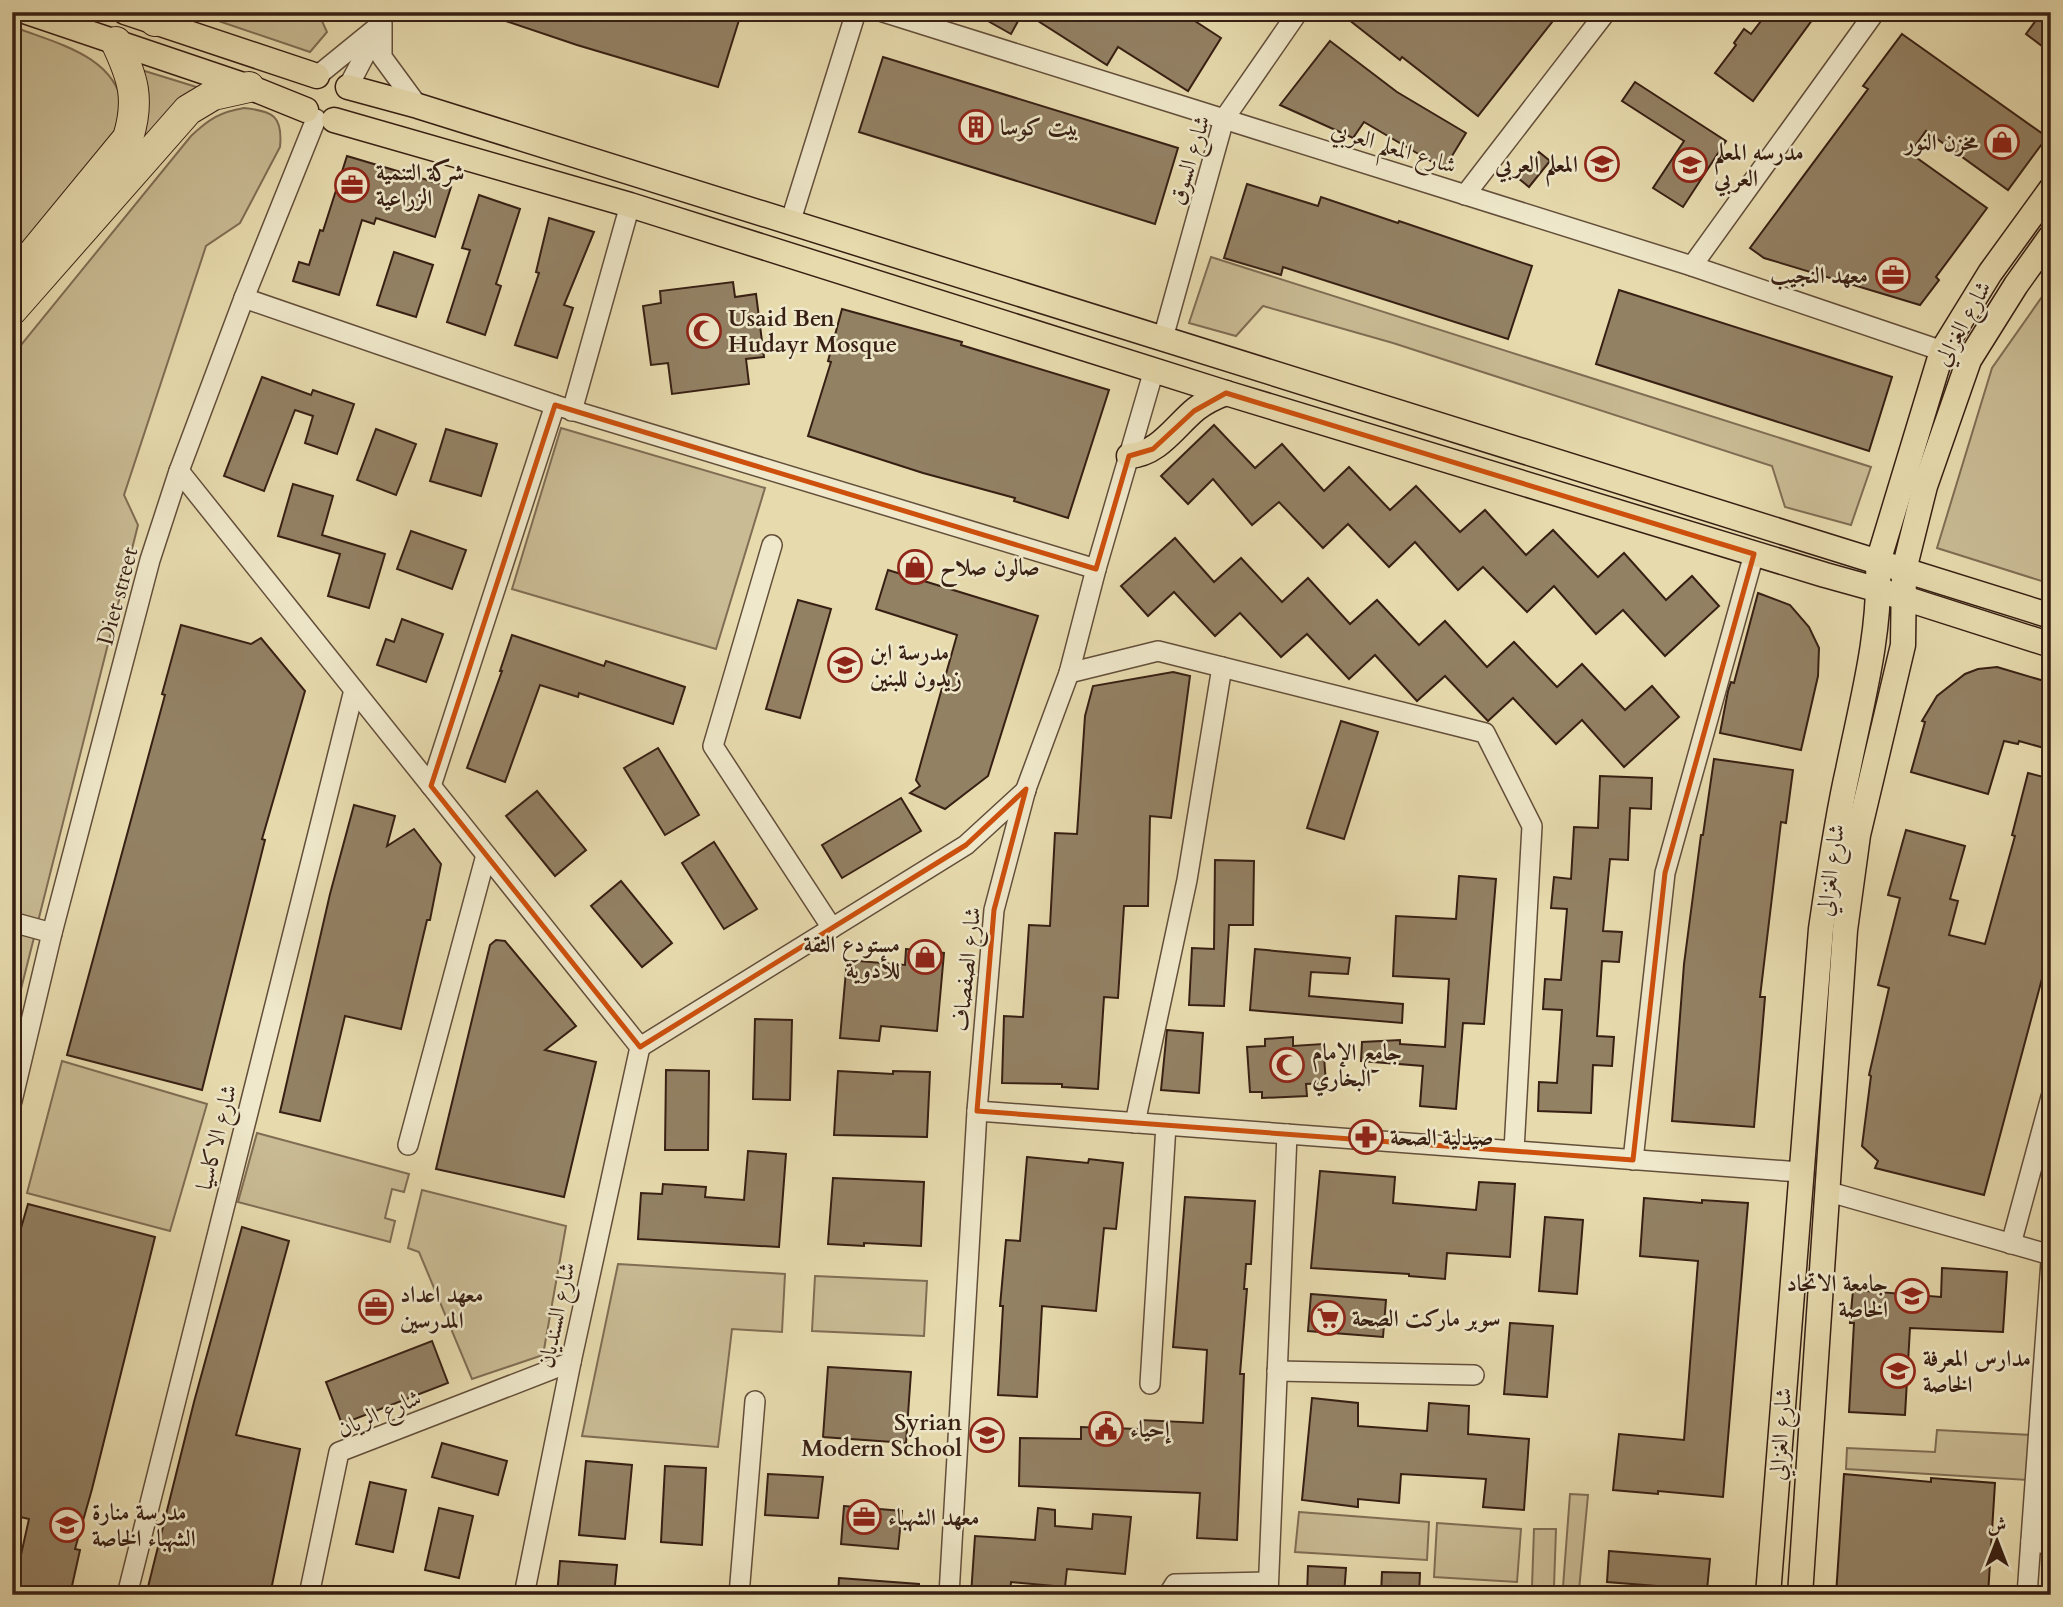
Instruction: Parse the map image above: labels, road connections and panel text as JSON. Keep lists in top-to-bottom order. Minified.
{"streets":{"main road":["شارع الغزالي"],"street":["شارع المعلم العربي","شارع السوق","Diet street","شارع الصفصاف","شارع الاكاسيا","شارع السنديان","شارع الريان"]},"crossings":[["شارع المعلم العربي","شارع السوق"],["شارع المعلم العربي","شارع الغزالي"],["شارع السنديان","شارع الريان"]],"places":{"building":["بيت كوسا"],"shop":["مخزن النور","صالون صلاح","مستودع الثقة للأدوية"],"school or university":["المعلم العربي","مدرسه المعلم العربي","مدرسة ابن زيدون للبنين","جامعة الاتحاد الخاصة","مدارس المعرفة الخاصة","Syrian Modern School","مدرسة منارة الشهباء الخاصة"],"office":["شركة التنمية الزراعية","معهد النجيب","معهد اعداد المدرسين","معهد الشهباء"],"mosque":["Usaid Ben Hudayr Mosque","جامع الإمام البخاري"],"pharmacy":["صيدلية الصحة"],"supermarket":["سوبر ماركت الصحة"],"public building":["إحياء"]},"north":"top"}
